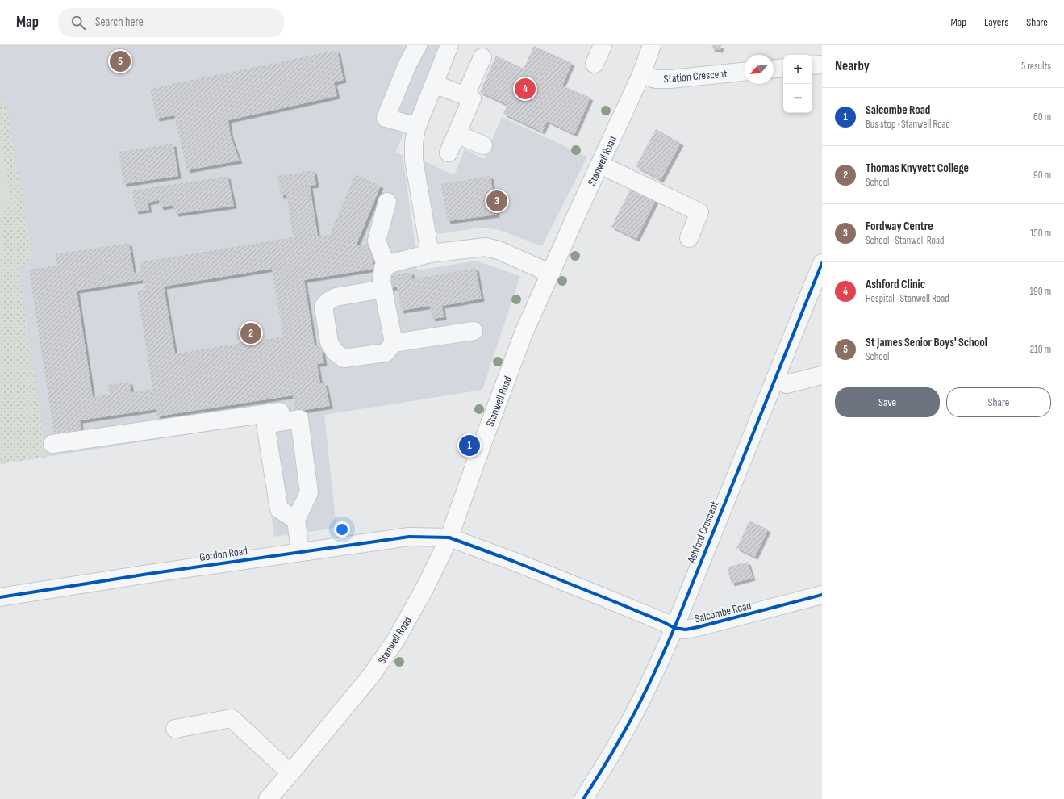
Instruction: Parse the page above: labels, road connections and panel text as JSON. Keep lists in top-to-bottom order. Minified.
{"streets":{"main road":["Stanwell Road"],"street":["Station Crescent","Ashford Crescent","Gordon Road","Salcombe Road"]},"crossings":[["Station Crescent","Stanwell Road"],["Stanwell Road","Gordon Road"],["Stanwell Road","Salcombe Road"],["Ashford Crescent","Salcombe Road"],["Gordon Road","Salcombe Road"]],"north":"bottom left","page":{"header":"Map","search":"Search here","nav":["Map","Layers","Share"],"heading":["Nearby","5 results"],"pins":["5","4","3","2","1"],"map_buttons":["+","−"],"list":[{"mark":"1","name":"Salcombe Road","note":"Bus stop · Stanwell Road","value":"60 m"},{"mark":"2","name":"Thomas Knyvett College","note":"School","value":"90 m"},{"mark":"3","name":"Fordway Centre","note":"School · Stanwell Road","value":"150 m"},{"mark":"4","name":"Ashford Clinic","note":"Hospital · Stanwell Road","value":"190 m"},{"mark":"5","name":"St James Senior Boys' School","note":"School","value":"210 m"}],"buttons":["Save","Share"]}}
